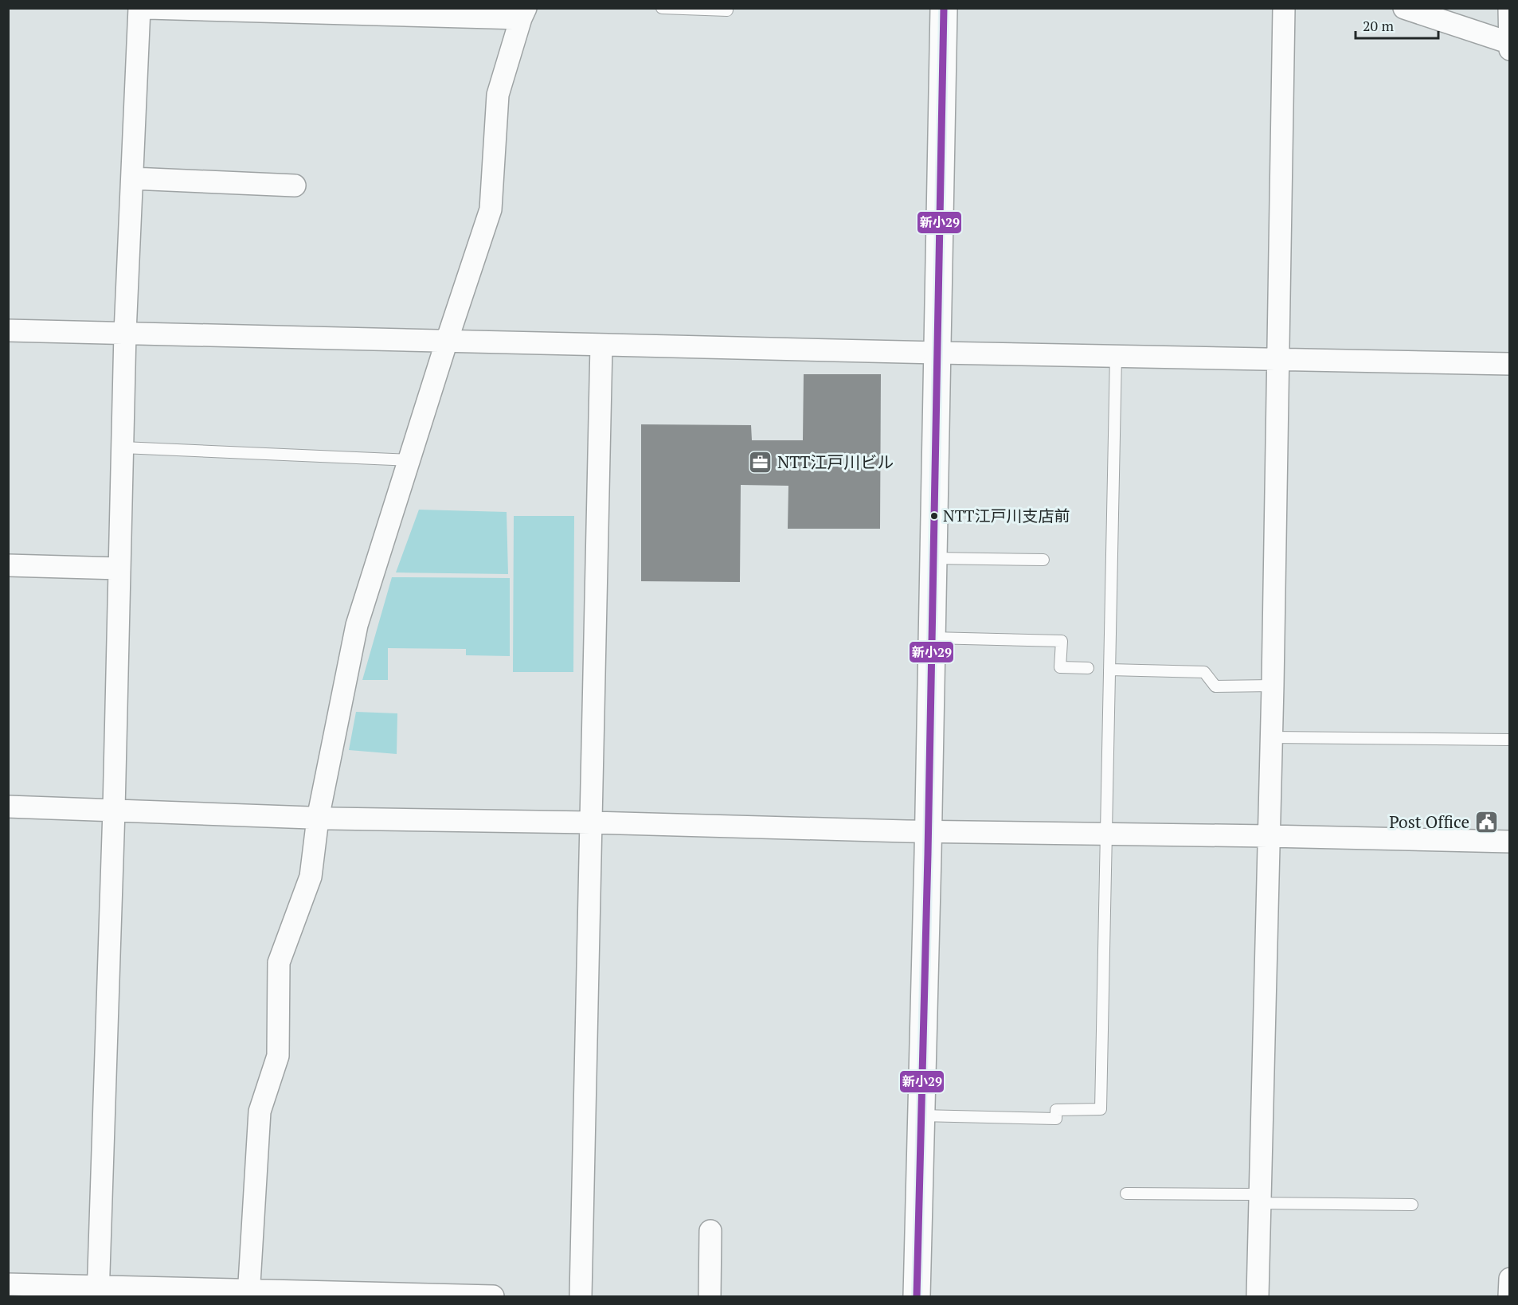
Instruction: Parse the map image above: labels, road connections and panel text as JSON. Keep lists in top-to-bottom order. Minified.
{"places":{"office":["NTT江戸川ビル"],"other":["NTT江戸川支店前"],"public building":["Post Office"]},"lines":["transit line 新小29"],"scale_bar":"20 m"}
